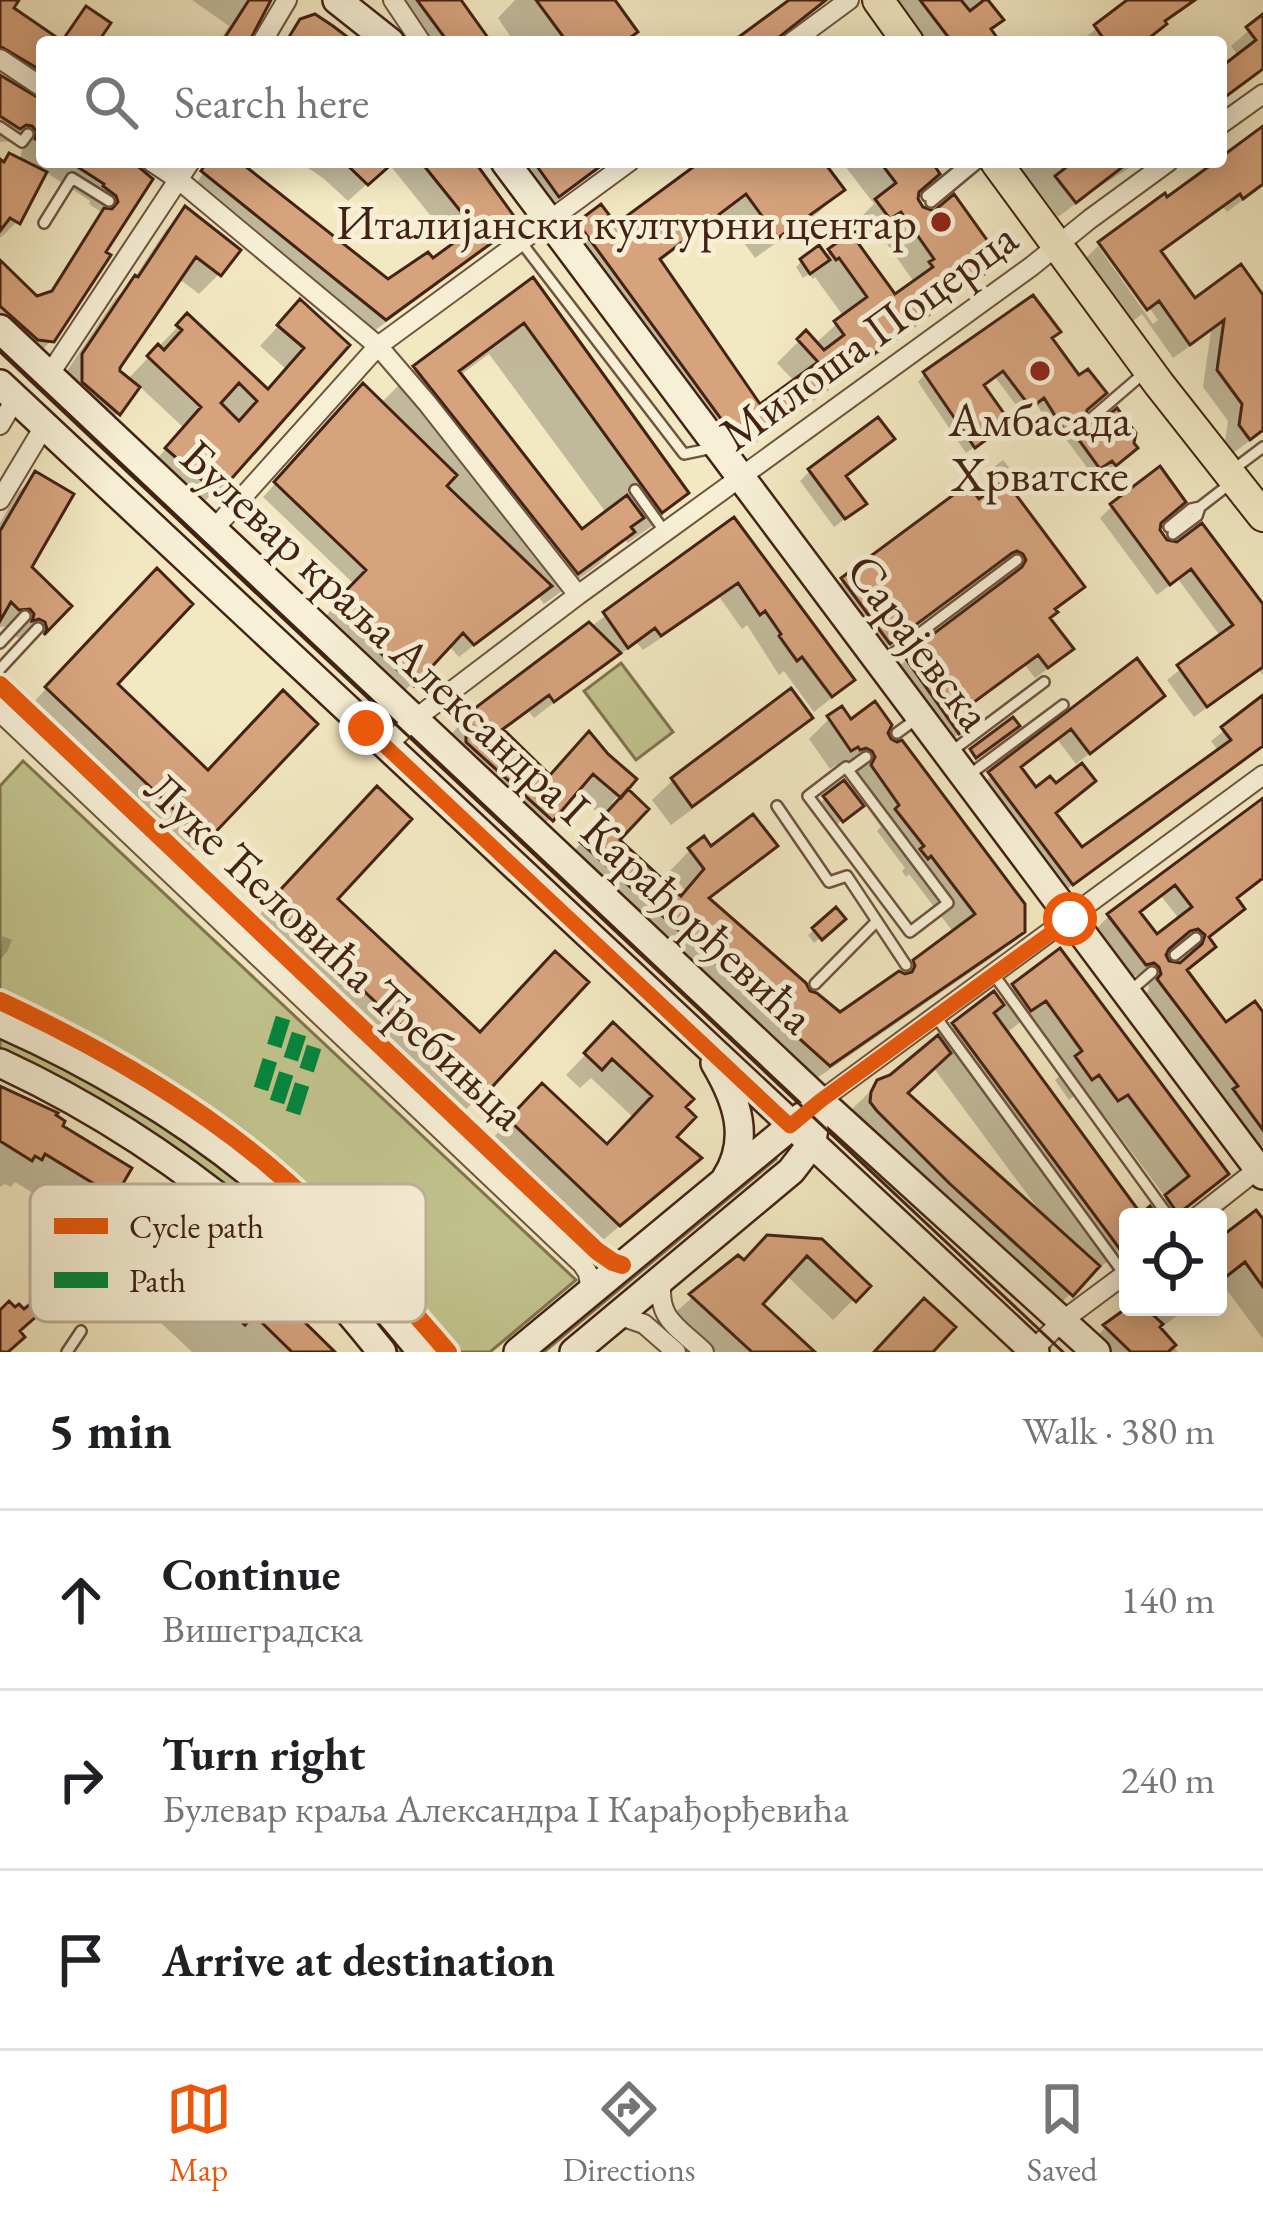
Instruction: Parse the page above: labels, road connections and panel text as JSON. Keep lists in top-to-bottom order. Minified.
{"streets":{"main road":["Сарајевска","Булевар краља Александра I Карађорђевића"],"street":["Милоша Поцерца","Луке Ћеловића Требињца"]},"crossings":[["Милоша Поцерца","Сарајевска"],["Милоша Поцерца","Булевар краља Александра I Карађорђевића"]],"places":["Италијански културни центар","Амбасада Хрватске"],"legend":["Cycle path","Path"],"page":{"search":"Search here","heading":["5 min","Walk · 380 m"],"list":[["Continue","Вишеградска","140 m"],["Turn right","Булевар краља Александра I Карађорђевића","240 m"],"Arrive at destination"],"nav":["Map","Directions","Saved"]}}
